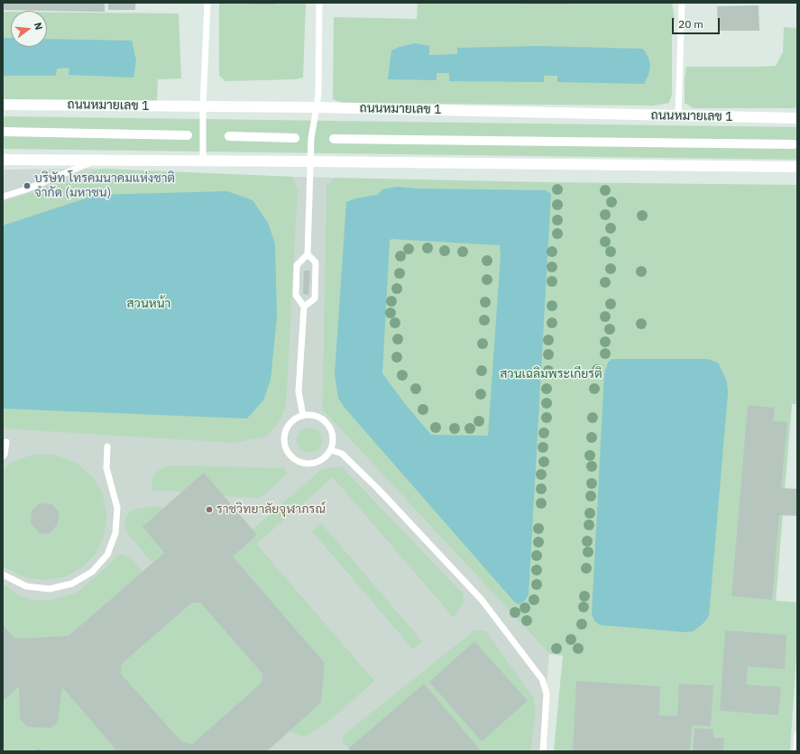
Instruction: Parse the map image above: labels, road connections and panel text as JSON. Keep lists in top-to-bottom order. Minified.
{"streets":{"street":["ถนนหมายเลข 1"]},"parks":["สวนหน้า","สวนเฉลิมพระเกียรติ"],"places":["บริษัท โทรคมนาคมแห่งชาติ จำกัด (มหาชน)","ราชวิทยาลัยจุฬาภรณ์"],"scale_bar":"20 m","north":"right"}
